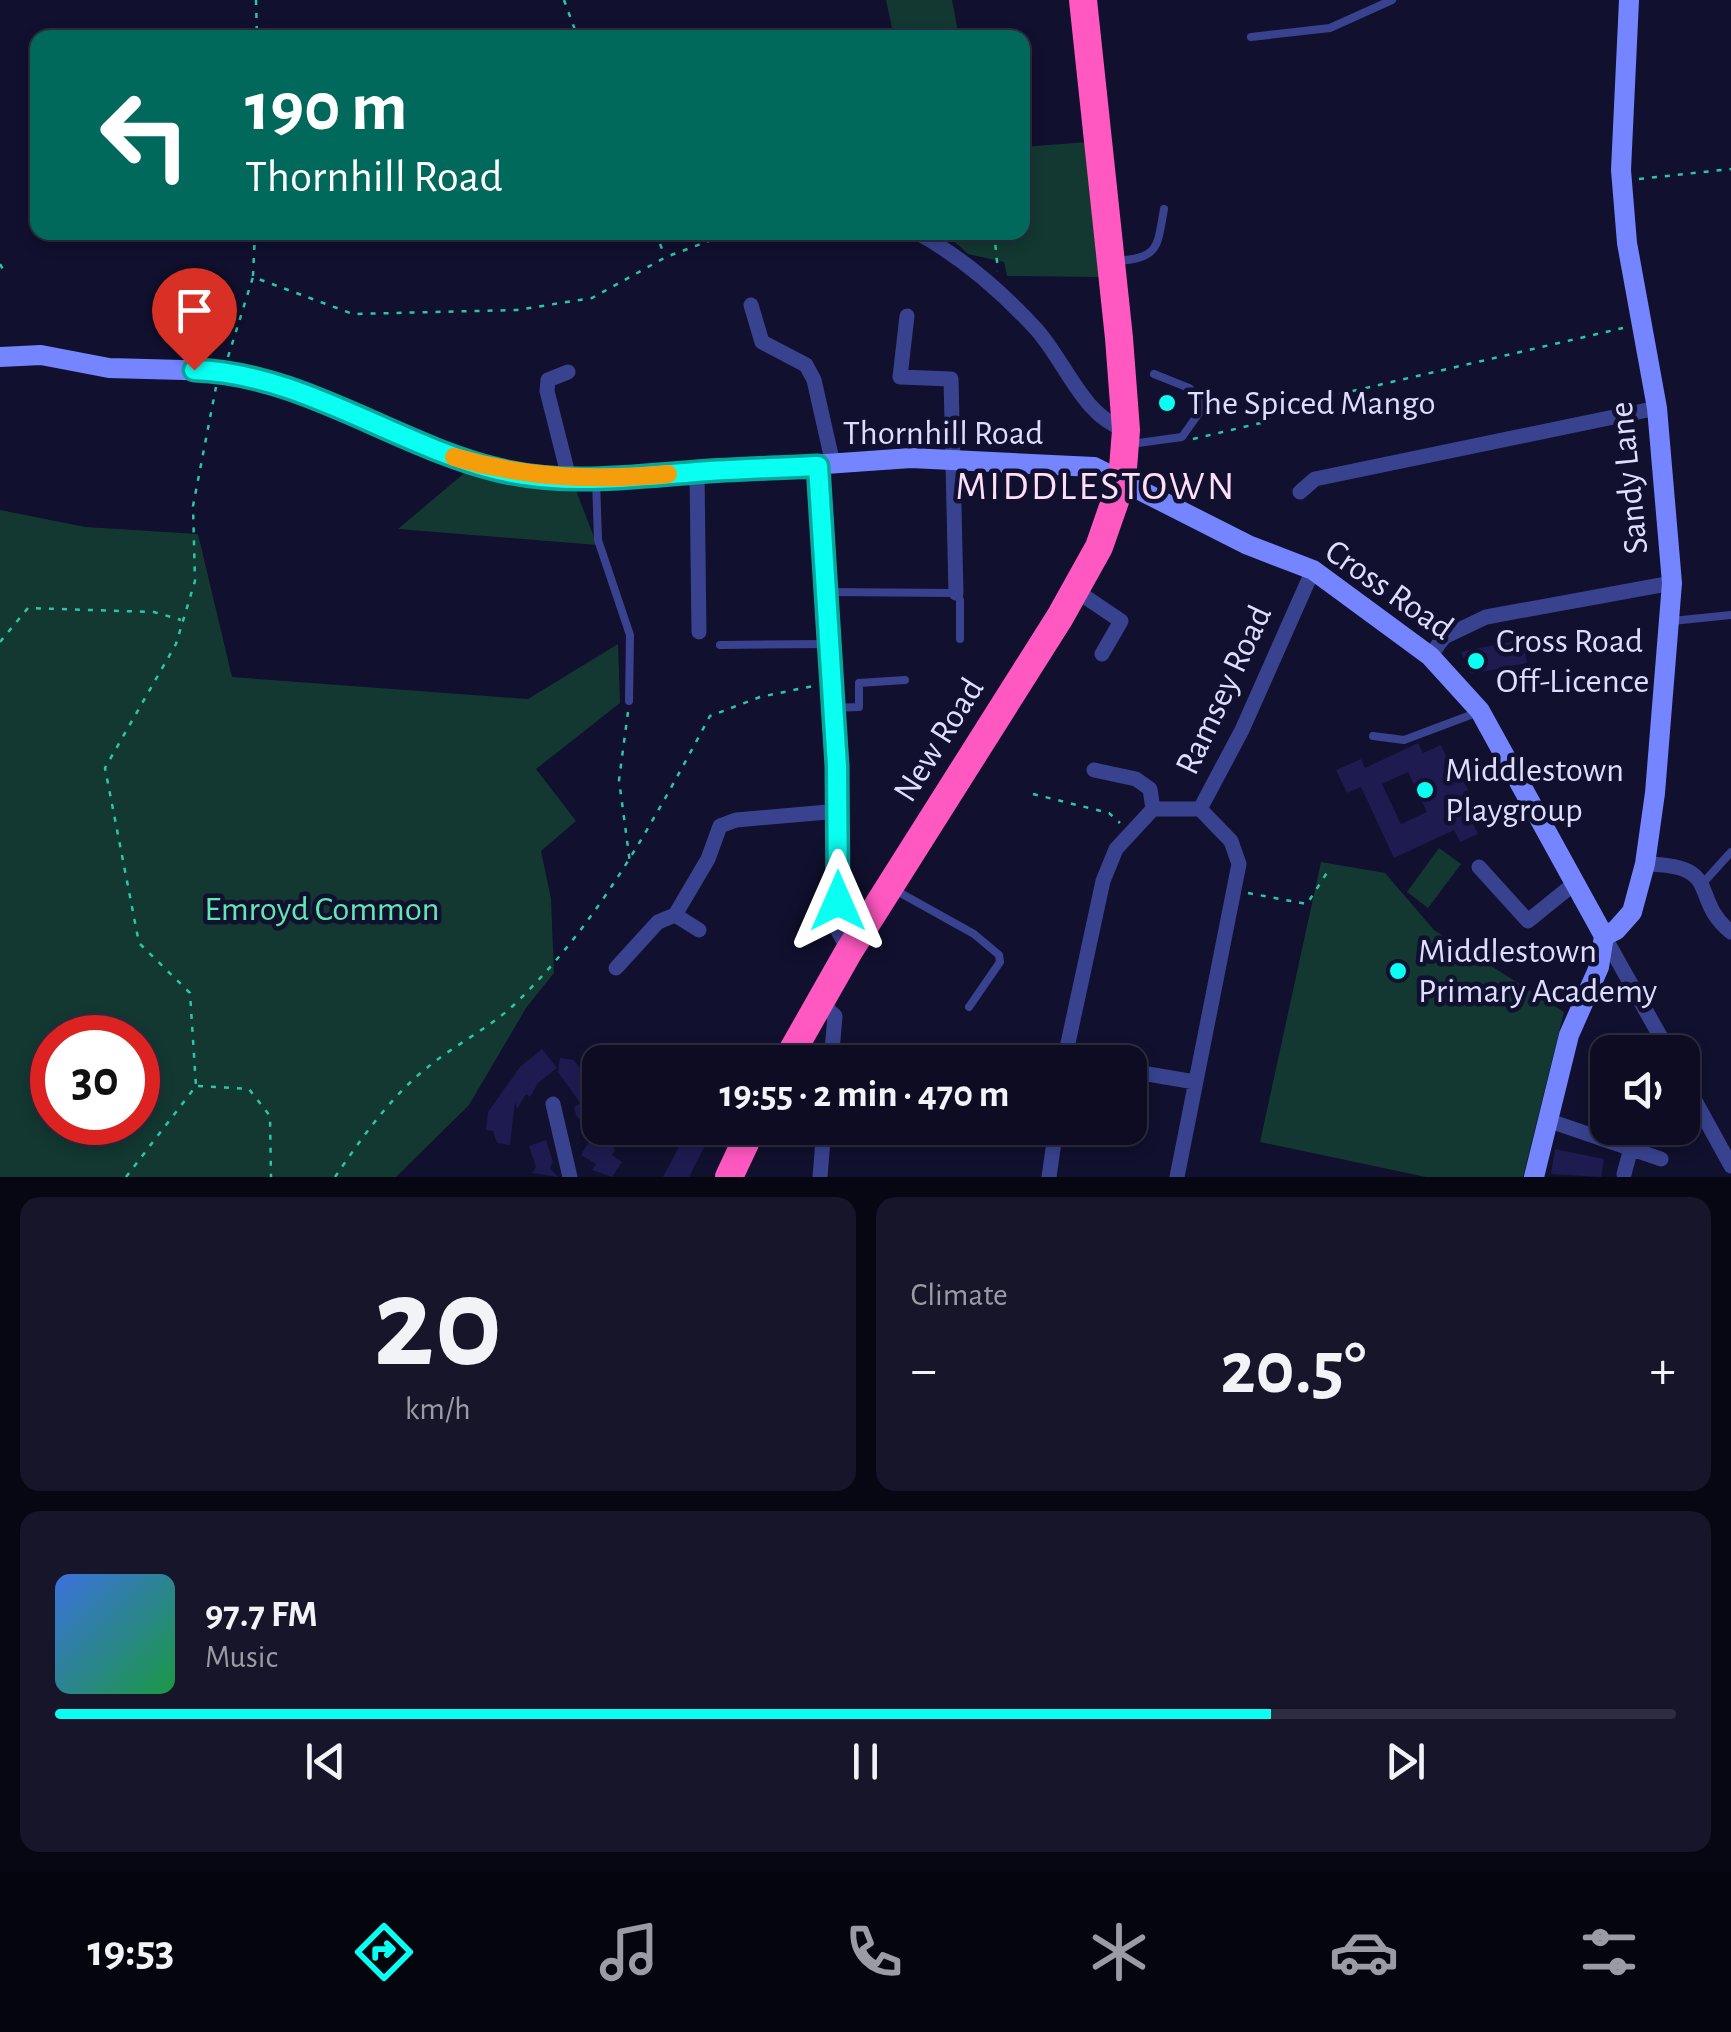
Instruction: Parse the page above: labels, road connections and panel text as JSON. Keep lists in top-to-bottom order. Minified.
{"streets":{"highway":["New Road"],"street":["Thornhill Road","Sandy Lane","Cross Road","Ramsey Road"]},"crossings":[["Thornhill Road","Cross Road"],["Thornhill Road","New Road"],["Sandy Lane","Cross Road"],["Cross Road","Ramsey Road"],["Cross Road","New Road"]],"districts":["MIDDLESTOWN"],"parks":["Emroyd Common"],"places":["The Spiced Mango","Cross Road Off-Licence","Middlestown Playgroup","Middlestown Primary Academy"],"page":{"turn":["190 m","Thornhill Road"],"limit":"30","trip":"19:55 · 2 min · 470 m","tile":[["20","km/h"],"Climate"],"heat":["−","20.5°","+"],"song":["97.7 FM","Music"],"tabs":"19:53"}}
